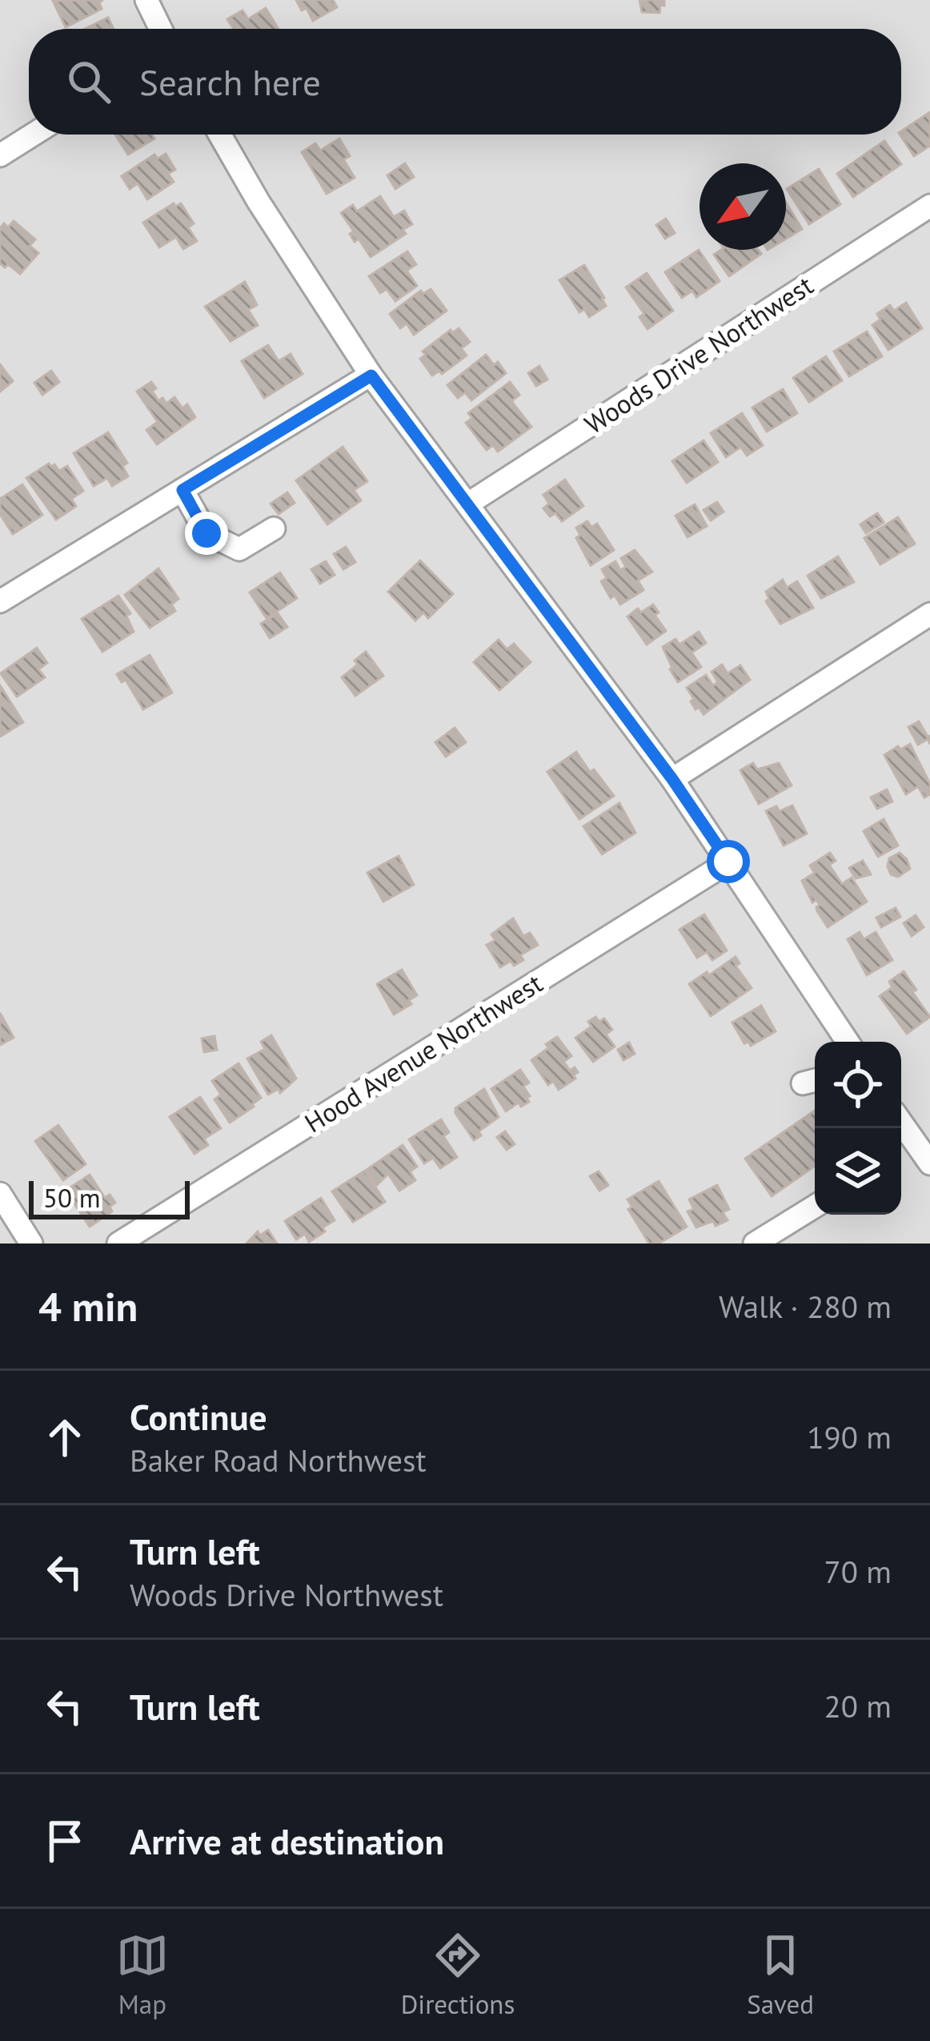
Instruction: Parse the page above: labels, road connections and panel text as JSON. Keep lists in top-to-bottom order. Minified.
{"streets":{"street":["Woods Drive Northwest","Hood Avenue Northwest"]},"scale_bar":"50 m","north":"bottom left","page":{"search":"Search here","scale":"50 m","heading":["4 min","Walk · 280 m"],"list":[["Continue","Baker Road Northwest","190 m"],["Turn left","Woods Drive Northwest","70 m"],["Turn left","20 m"],"Arrive at destination"],"nav":["Map","Directions","Saved"]}}
